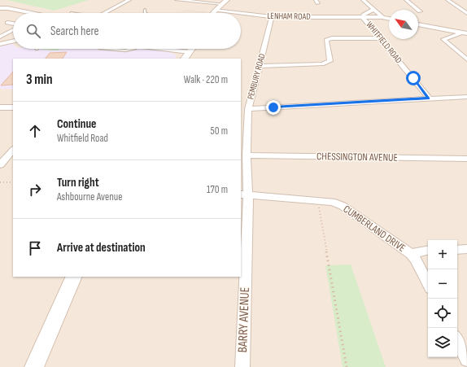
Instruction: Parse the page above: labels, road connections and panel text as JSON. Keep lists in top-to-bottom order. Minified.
{"streets":{"street":["LENHAM ROAD","WHITFIELD ROAD","PEMBURY ROAD","CHESSINGTON AVENUE","CUMBERLAND DRIVE","BARRY AVENUE"]},"crossings":[["LENHAM ROAD","WHITFIELD ROAD"],["LENHAM ROAD","PEMBURY ROAD"],["PEMBURY ROAD","CHESSINGTON AVENUE"],["PEMBURY ROAD","CUMBERLAND DRIVE"],["PEMBURY ROAD","BARRY AVENUE"],["CUMBERLAND DRIVE","BARRY AVENUE"]],"north":"top left","page":{"search":"Search here","heading":["3 min","Walk · 220 m"],"list":[["Continue","Whitfield Road","50 m"],["Turn right","Ashbourne Avenue","170 m"],"Arrive at destination"],"map_buttons":["+","−"]}}
